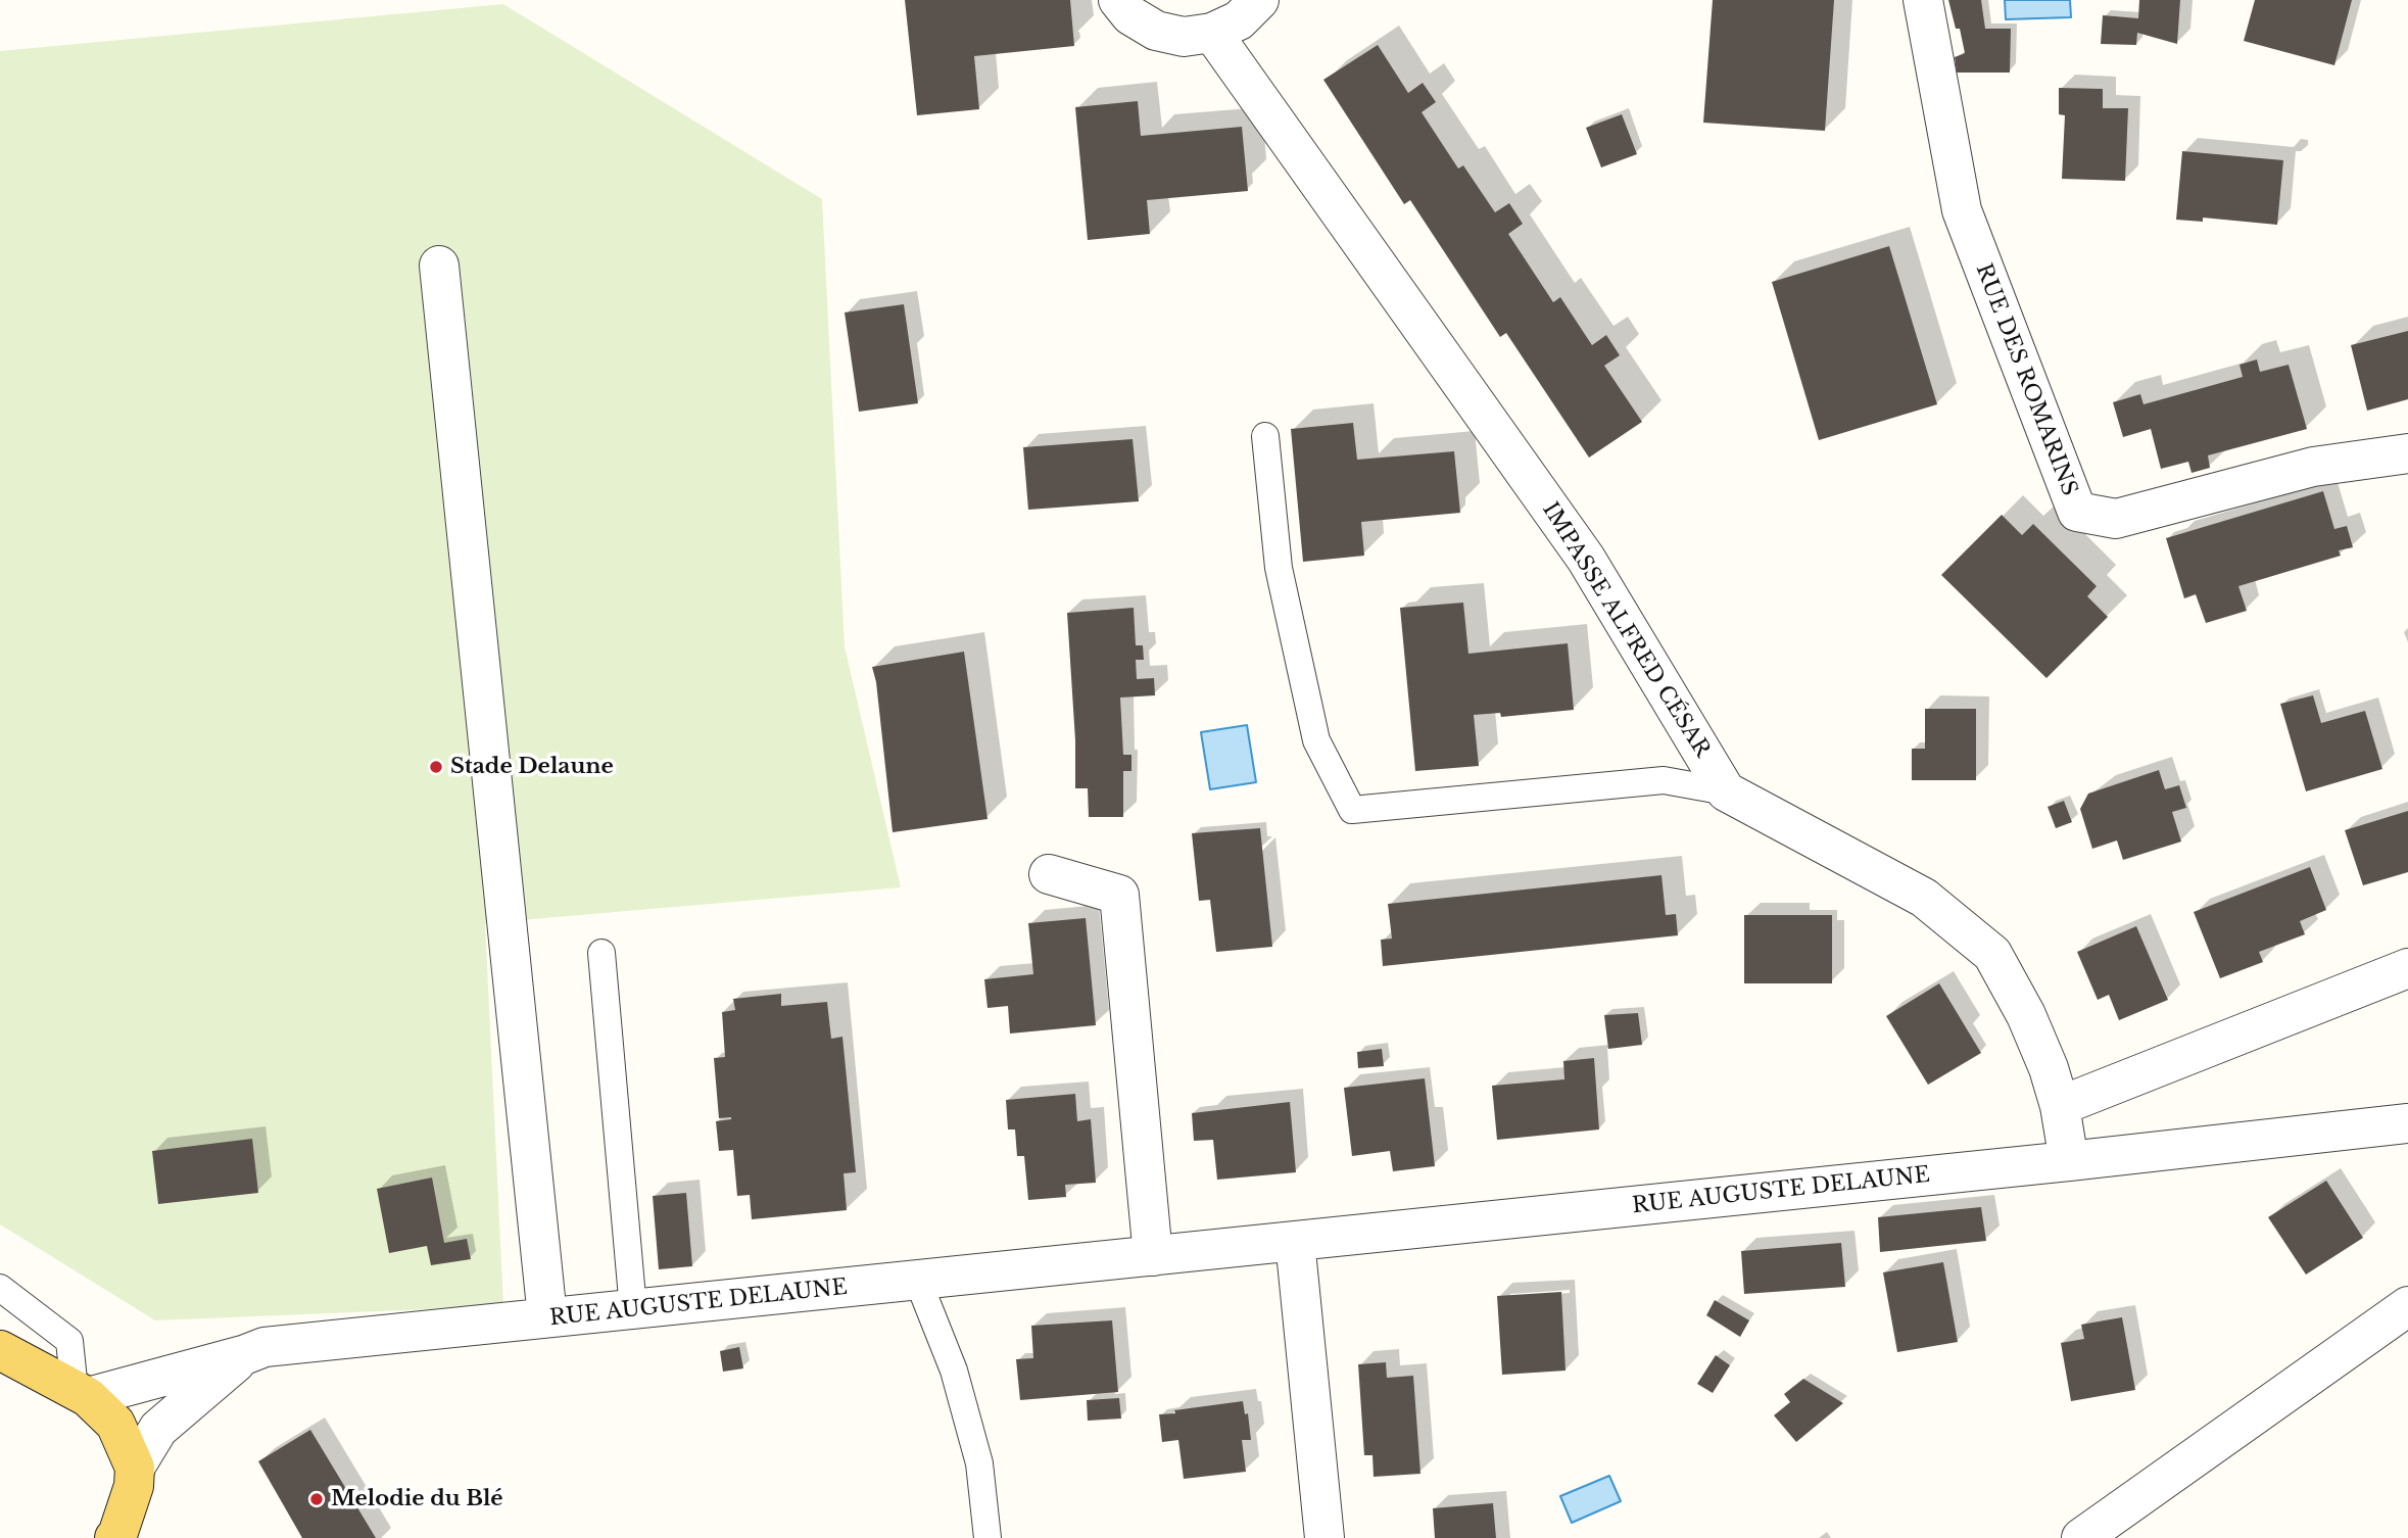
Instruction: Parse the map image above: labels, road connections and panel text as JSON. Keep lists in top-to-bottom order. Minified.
{"streets":{"street":["RUE DES ROMARINS","IMPASSE ALFRED CÉSAR","RUE AUGUSTE DELAUNE"]},"places":["Stade Delaune","Melodie du Blé"]}
